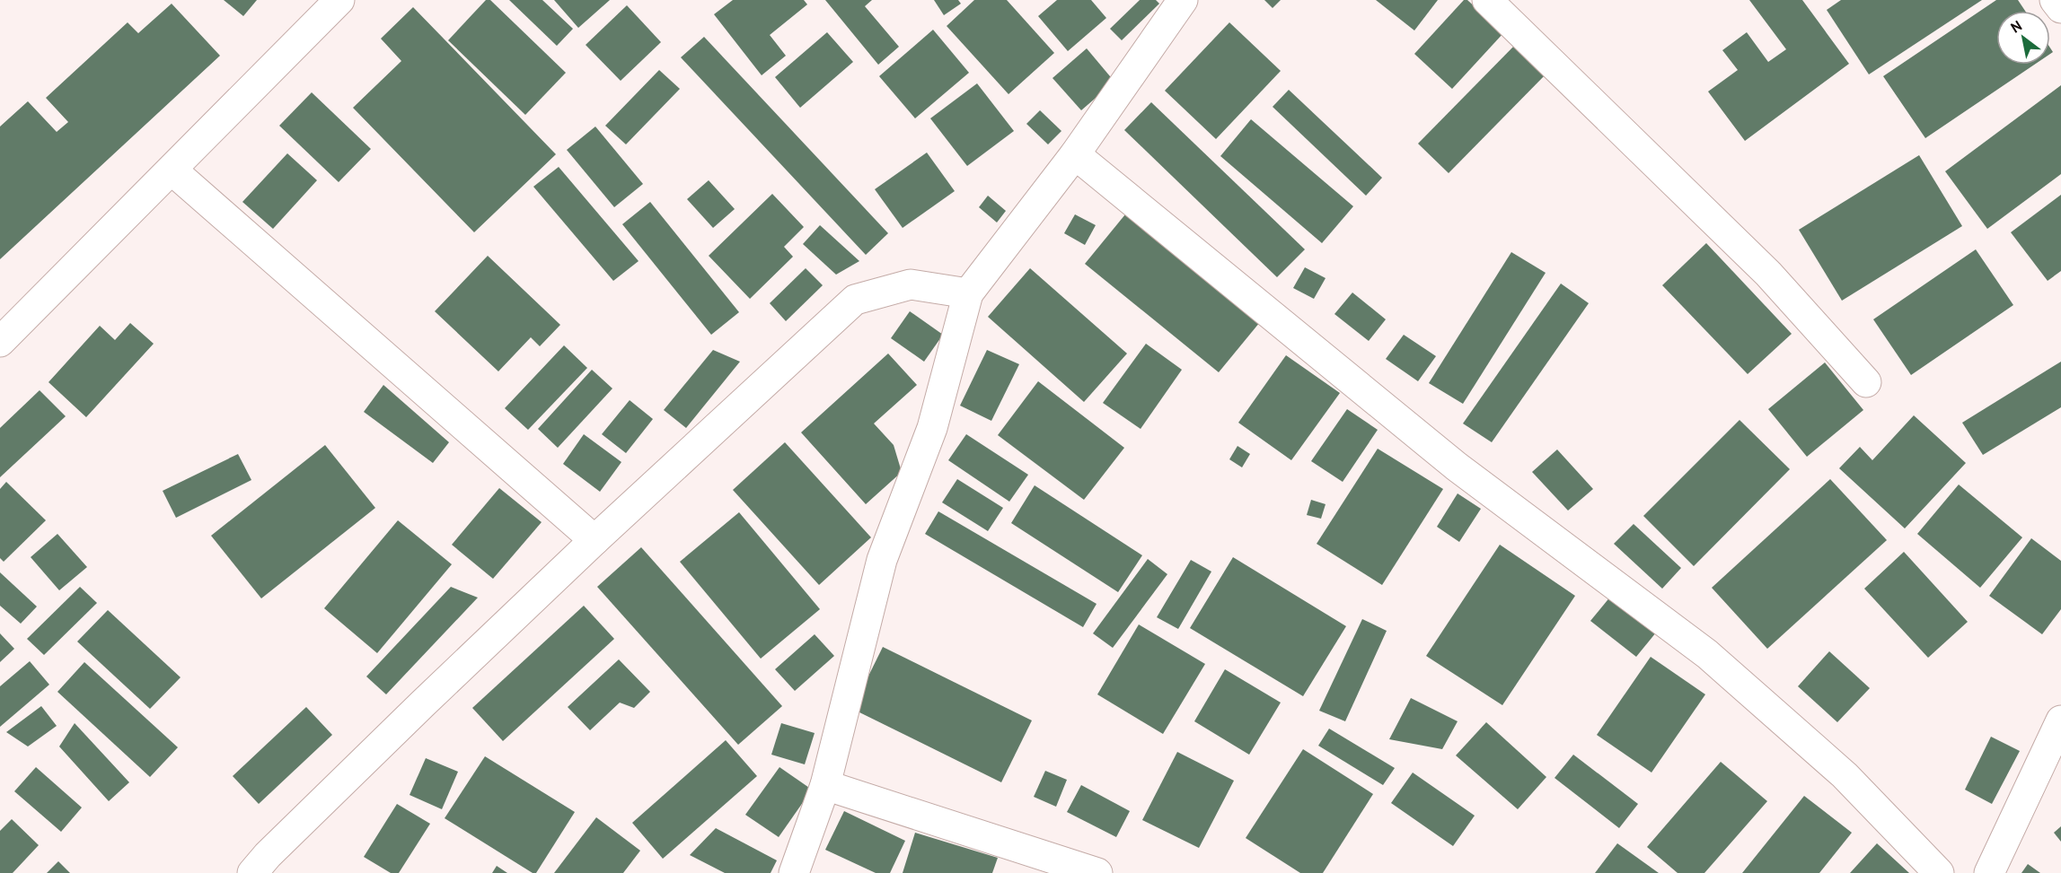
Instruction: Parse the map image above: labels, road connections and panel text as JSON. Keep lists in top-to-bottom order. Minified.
{"north":"top left"}
